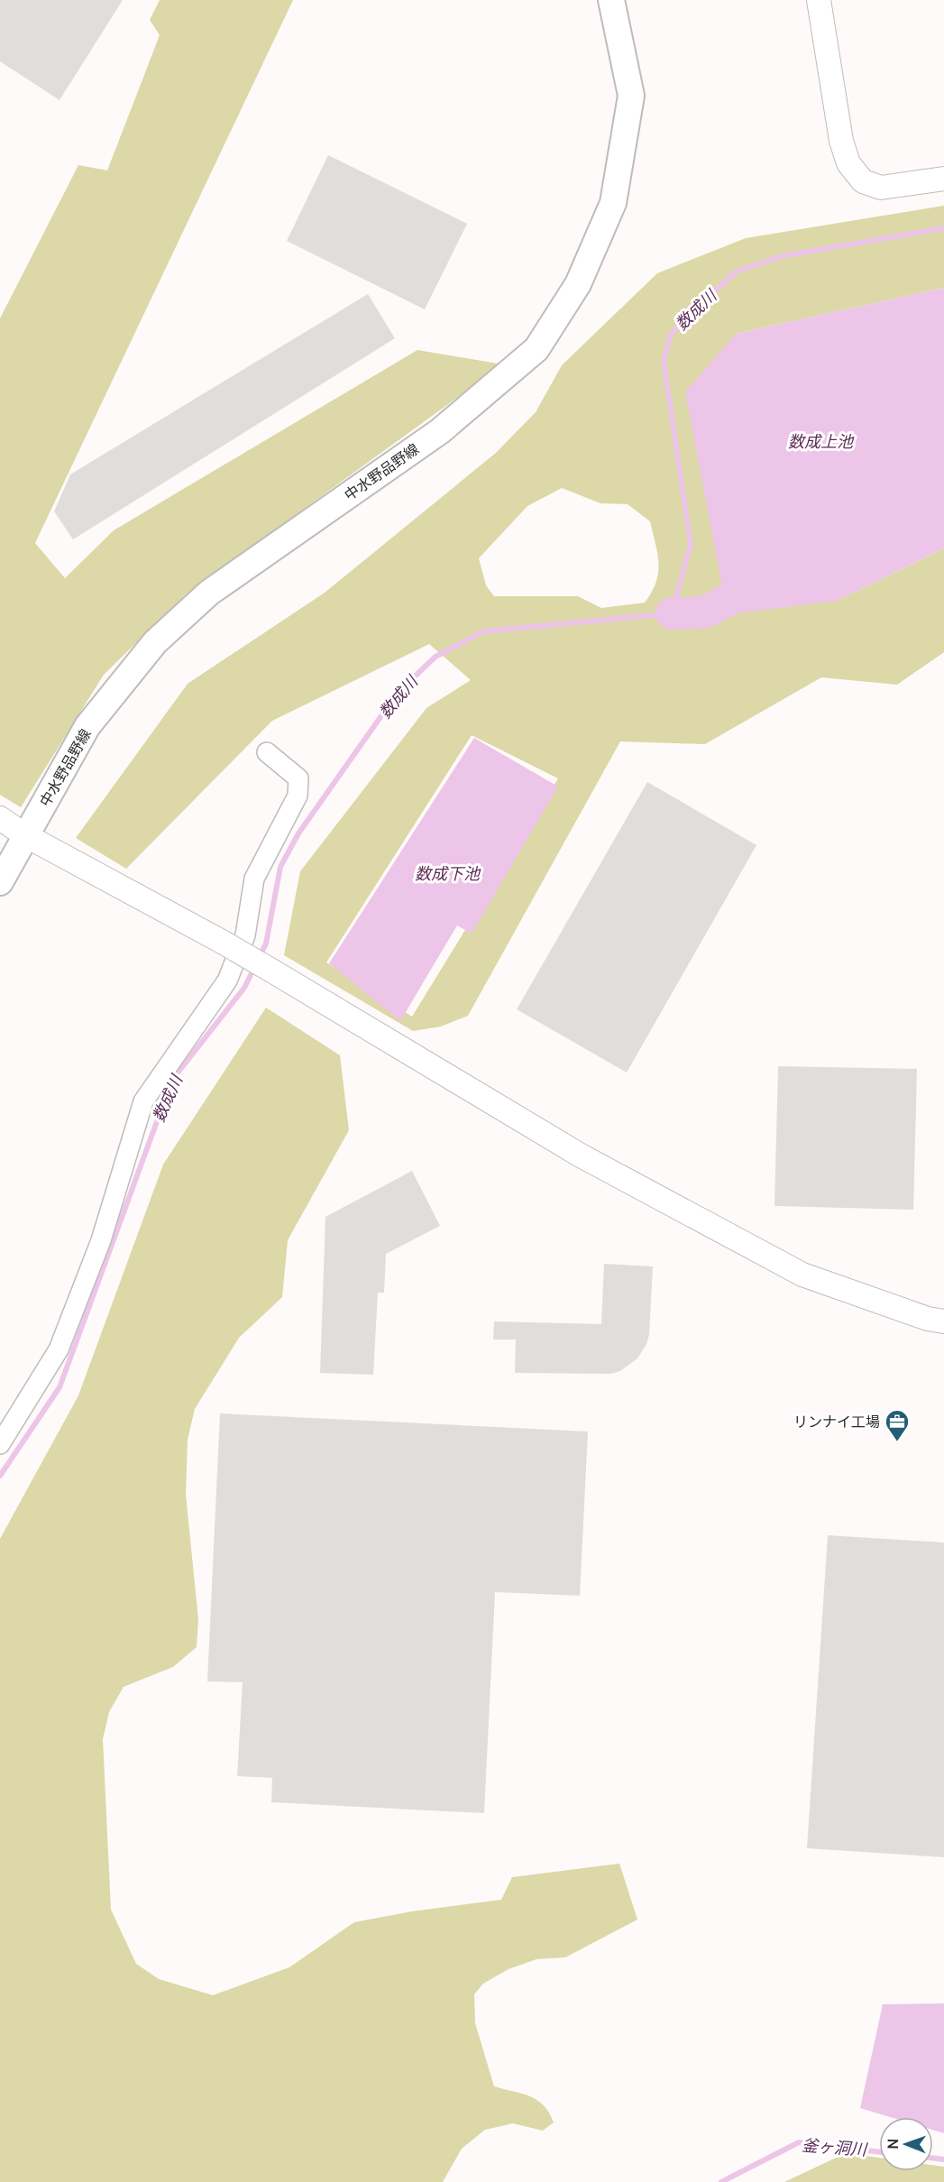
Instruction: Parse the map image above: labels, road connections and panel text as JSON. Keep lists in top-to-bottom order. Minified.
{"streets":{"main road":["中水野品野線"]},"water":["数成川","数成上池","数成下池","釜ヶ洞川"],"places":{"office":["リンナイ工場"]},"north":"left"}
